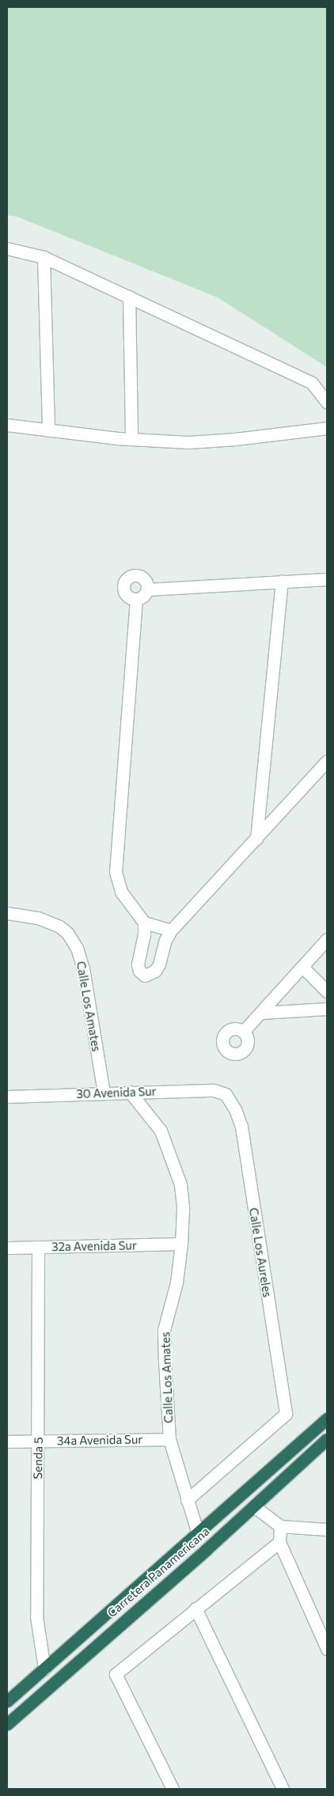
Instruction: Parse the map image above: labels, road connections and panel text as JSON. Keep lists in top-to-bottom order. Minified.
{"streets":{"highway":["Carretera Panamericana"],"street":["Calle Los Amates","30 Avenida Sur","32a Avenida Sur","Calle Los Aureles","34a Avenida Sur","Senda 5"]},"crossings":[["Calle Los Amates","30 Avenida Sur"],["Calle Los Amates","32a Avenida Sur"],["Calle Los Amates","Calle Los Aureles"],["Calle Los Amates","34a Avenida Sur"],["Calle Los Amates","Carretera Panamericana"],["30 Avenida Sur","Calle Los Aureles"],["32a Avenida Sur","Senda 5"],["34a Avenida Sur","Senda 5"],["Senda 5","Carretera Panamericana"]]}
